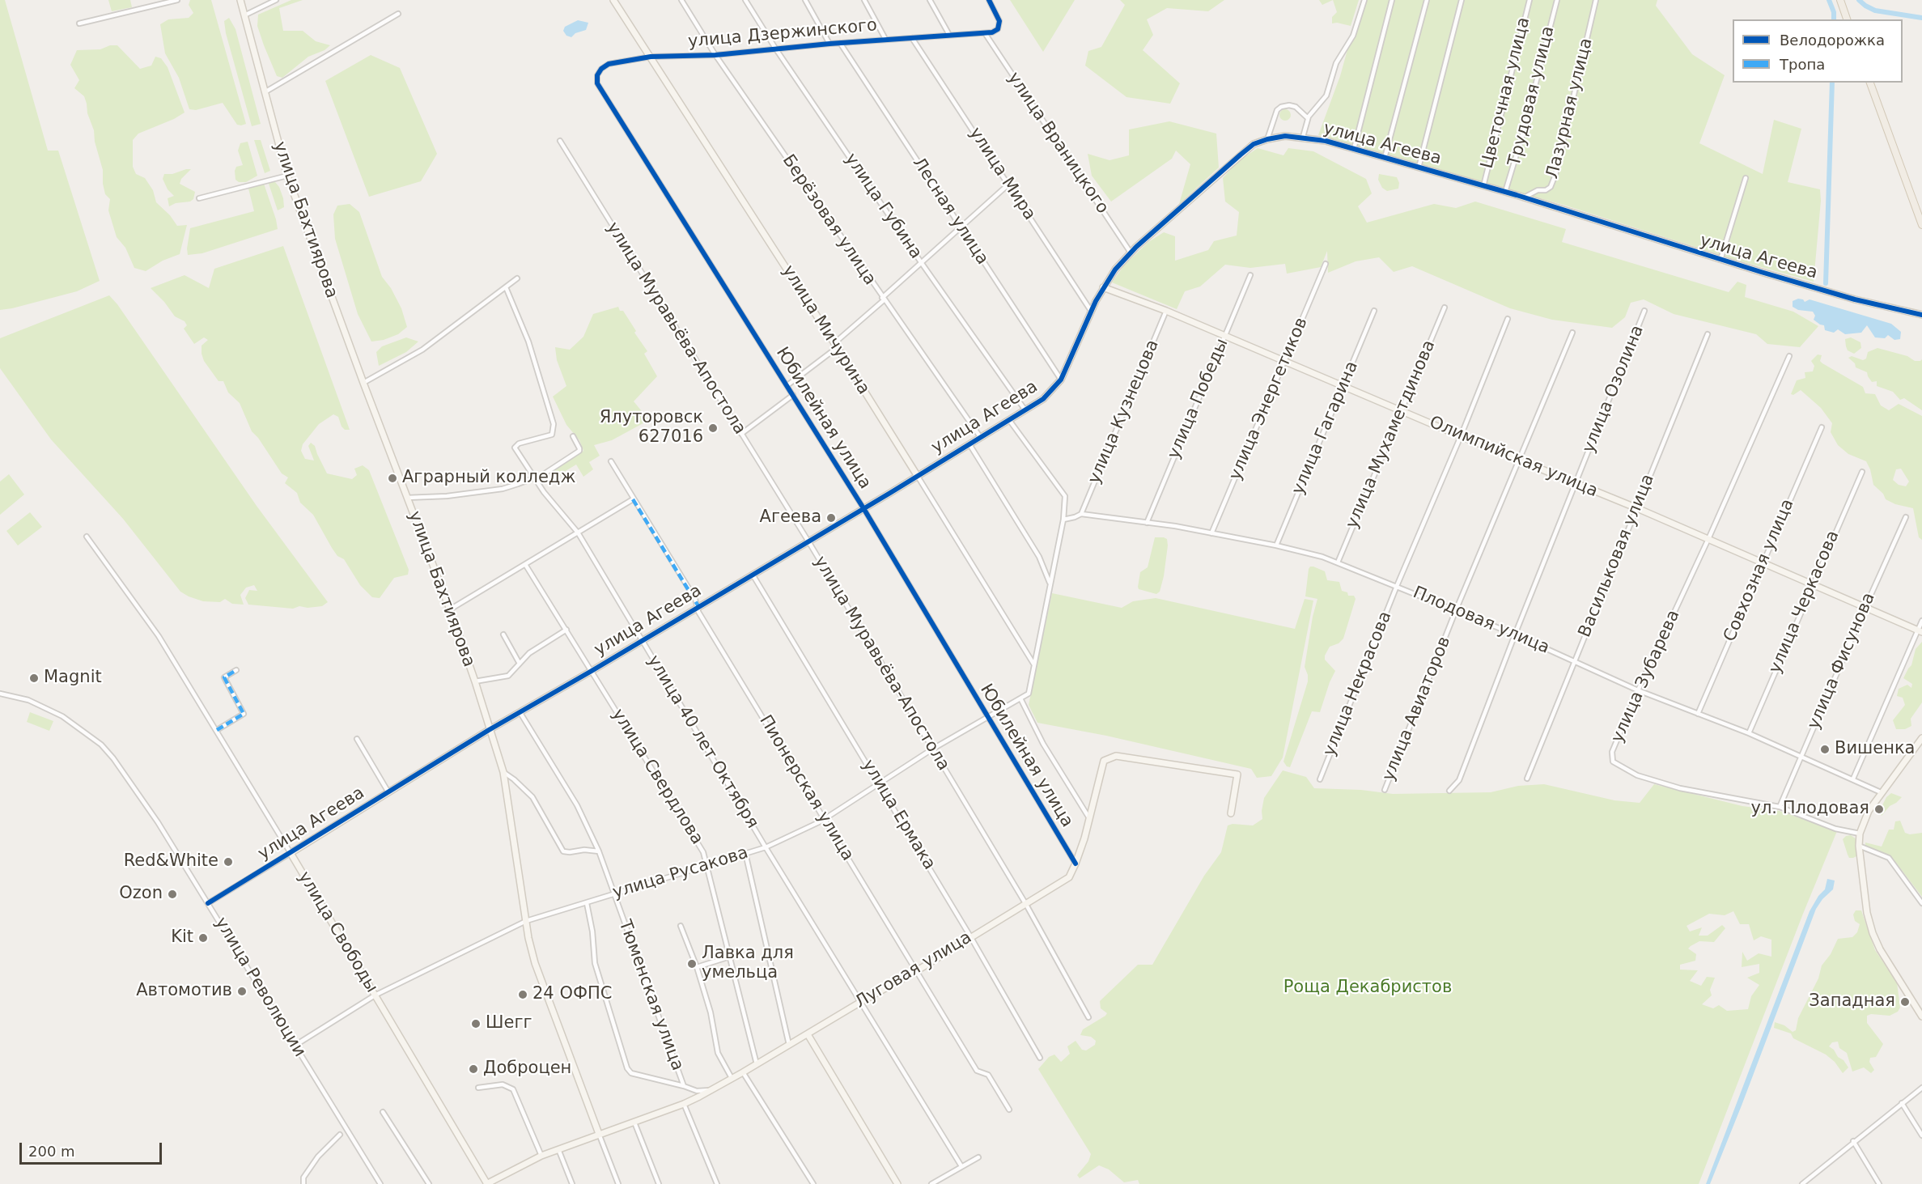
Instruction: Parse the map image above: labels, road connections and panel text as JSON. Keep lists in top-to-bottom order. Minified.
{"streets":{"street":["улица Дзержинского","Цветочная улица","Трудовая улица","Лазурная улица","улица Враницкого","улица Агеева","улица Мира","улица Губина","Лесная улица","улица Бахтиярова","Берёзовая улица","улица Муравьёва-Апостола","улица Мичурина","улица Озолина","улица Победы","улица Энергетиков","улица Кузнецова","Юбилейная улица","улица Гагарина","улица Мухаметдинова","Олимпийская улица","Васильковая улица","Совхозная улица","улица Черкасова","Плодовая улица","улица Фисунова","улица Зубарева","улица Некрасова","улица Авиаторов","улица 40 лет Октября","улица Свердлова","Пионерская улица","улица Ермака","улица Русакова","улица Свободы","Луговая улица","улица Революции","Тюменская улица"]},"crossings":[["улица Дзержинского","улица Враницкого"],["улица Дзержинского","улица Мира"],["улица Дзержинского","улица Губина"],["улица Дзержинского","Лесная улица"],["улица Дзержинского","Берёзовая улица"],["улица Дзержинского","улица Мичурина"],["улица Дзержинского","Юбилейная улица"],["Цветочная улица","улица Агеева"],["Трудовая улица","улица Агеева"],["Лазурная улица","улица Агеева"],["улица Враницкого","улица Агеева"],["улица Агеева","улица Мира"],["улица Агеева","улица Губина"],["улица Агеева","Лесная улица"],["улица Агеева","улица Бахтиярова"],["улица Агеева","Берёзовая улица"],["улица Агеева","улица Муравьёва-Апостола"],["улица Агеева","улица Мичурина"],["улица Агеева","Юбилейная улица"],["улица Агеева","Олимпийская улица"],["улица Агеева","улица 40 лет Октября"],["улица Агеева","улица Свердлова"],["улица Агеева","Пионерская улица"],["улица Агеева","улица Ермака"],["улица Агеева","улица Свободы"],["улица Агеева","улица Революции"],["улица Агеева","Тюменская улица"],["улица Бахтиярова","улица Русакова"],["улица Бахтиярова","Луговая улица"],["улица Муравьёва-Апостола","улица Русакова"],["улица Муравьёва-Апостола","Луговая улица"],["улица Озолина","Олимпийская улица"],["улица Озолина","Плодовая улица"],["улица Победы","Олимпийская улица"],["улица Победы","Плодовая улица"],["улица Энергетиков","Олимпийская улица"],["улица Энергетиков","Плодовая улица"],["улица Кузнецова","Олимпийская улица"],["улица Кузнецова","Плодовая улица"],["Юбилейная улица","улица Русакова"],["Юбилейная улица","Луговая улица"],["улица Гагарина","Олимпийская улица"],["улица Гагарина","Плодовая улица"],["улица Мухаметдинова","Олимпийская улица"],["улица Мухаметдинова","Плодовая улица"],["Олимпийская улица","Васильковая улица"],["Олимпийская улица","Совхозная улица"],["Олимпийская улица","улица Черкасова"],["Олимпийская улица","улица Фисунова"],["Олимпийская улица","улица Зубарева"],["Олимпийская улица","улица Некрасова"],["Олимпийская улица","улица Авиаторов"],["Васильковая улица","Плодовая улица"],["Совхозная улица","Плодовая улица"],["улица Черкасова","Плодовая улица"],["Плодовая улица","улица Фисунова"],["Плодовая улица","улица Зубарева"],["Плодовая улица","улица Некрасова"],["Плодовая улица","улица Авиаторов"],["улица Фисунова","улица Зубарева"],["улица 40 лет Октября","улица Русакова"],["улица 40 лет Октября","Луговая улица"],["улица Свердлова","улица Русакова"],["улица Свердлова","Луговая улица"],["Пионерская улица","улица Русакова"],["Пионерская улица","Луговая улица"],["улица Ермака","улица Русакова"],["улица Ермака","Луговая улица"],["улица Русакова","улица Свободы"],["улица Русакова","улица Революции"],["улица Русакова","Тюменская улица"],["улица Свободы","Луговая улица"],["Луговая улица","Тюменская улица"]],"parks":["Роща Декабристов"],"places":["Ялуторовск 627016","Аграрный колледж","Агеева","Magnit","Вишенка","ул. Плодовая","Red&White","Ozon","Kit","Лавка для умельца","Автомотив","24 ОФПС","Западная","Шегг","Доброцен"],"legend":["Велодорожка","Тропа"],"scale_bar":"200 m"}
